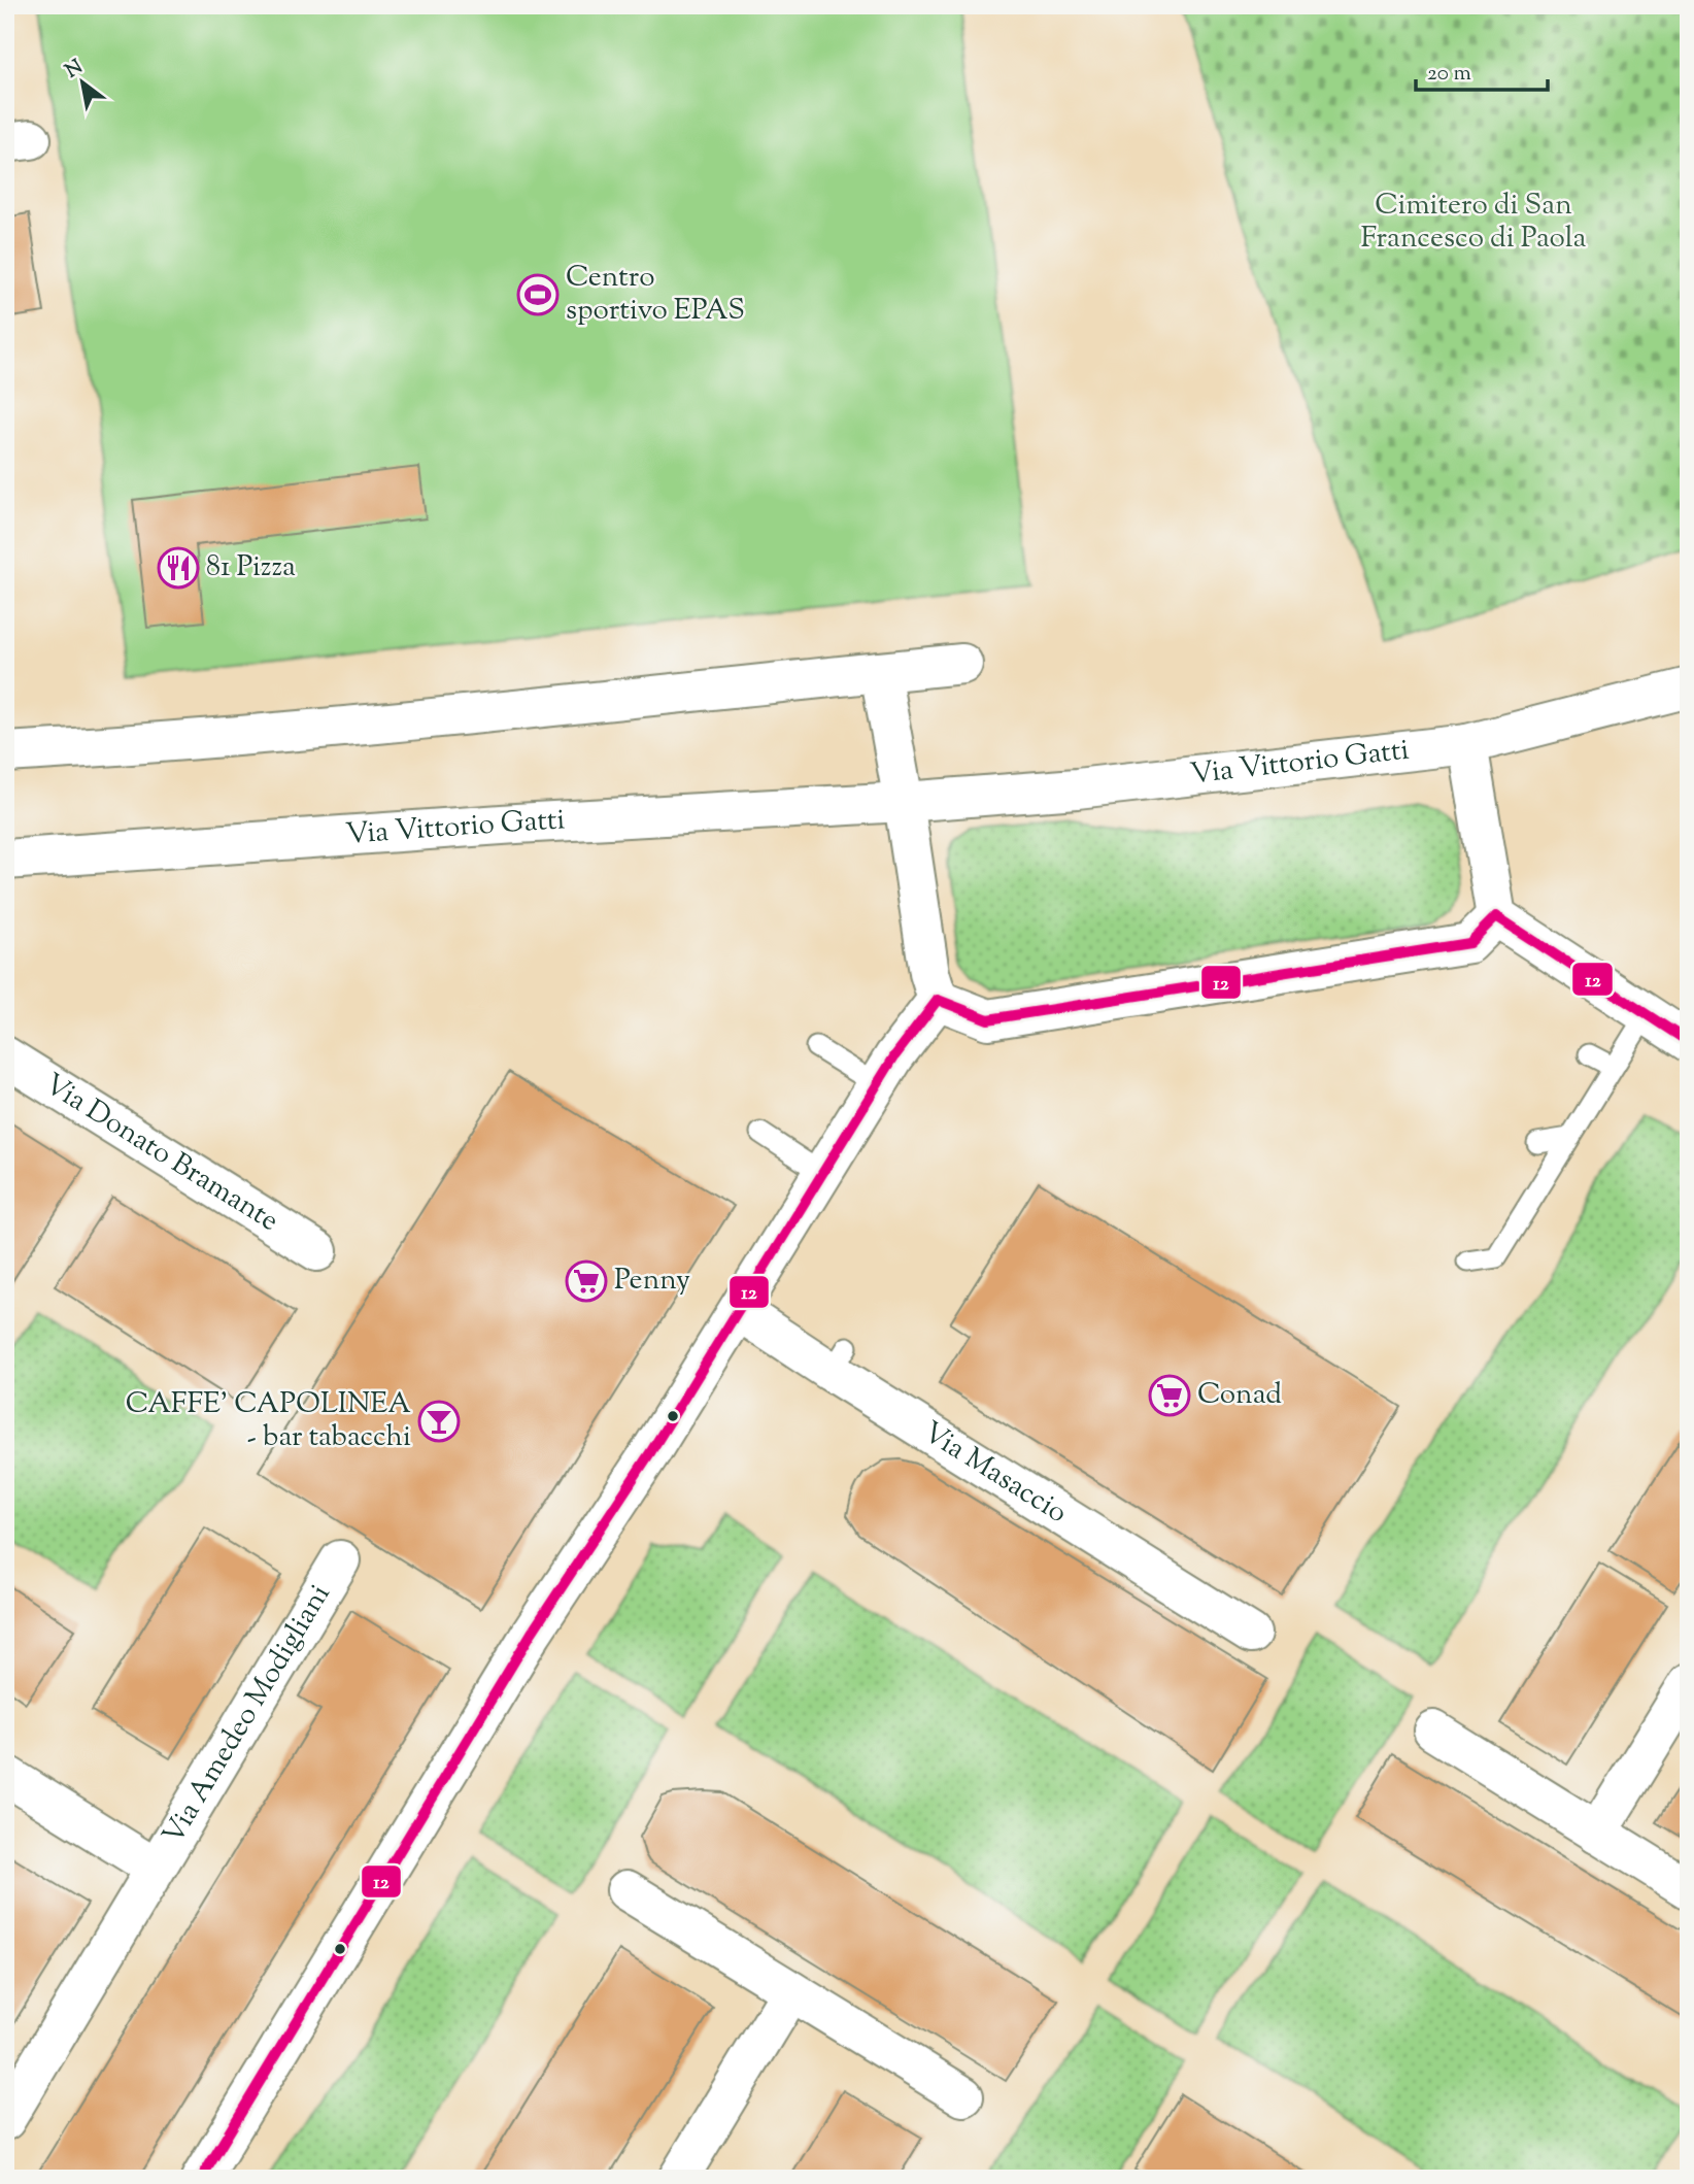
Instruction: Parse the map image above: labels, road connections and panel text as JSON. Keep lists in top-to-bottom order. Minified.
{"streets":{"street":["Via Vittorio Gatti","Via Donato Bramante","Via Masaccio","Via Amedeo Modigliani"]},"parks":["Cimitero di San Francesco di Paola"],"places":{"sports":["Centro sportivo EPAS"],"restaurant":["81 Pizza"],"supermarket":["Penny","Conad"],"bar":["CAFFE' CAPOLINEA - bar tabacchi"]},"lines":["transit line 12"],"scale_bar":"20 m","north":"top left"}
